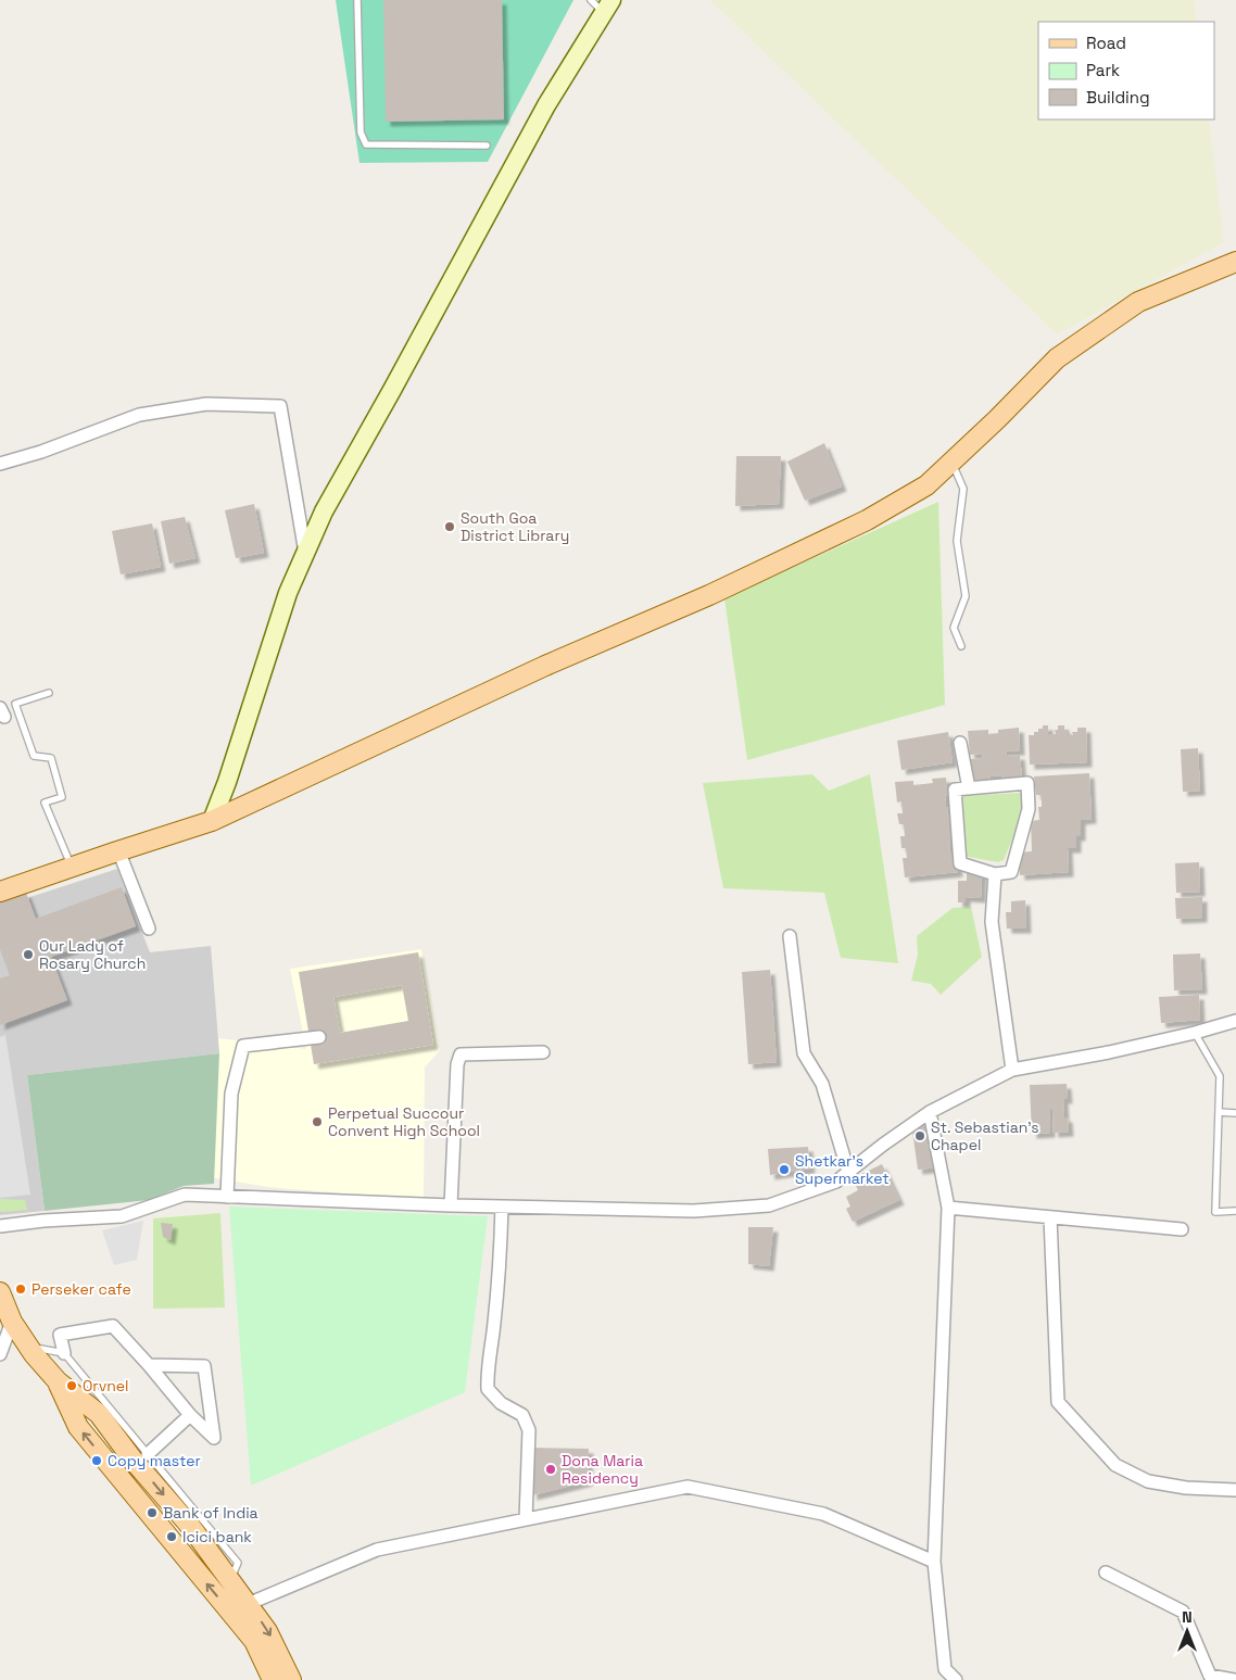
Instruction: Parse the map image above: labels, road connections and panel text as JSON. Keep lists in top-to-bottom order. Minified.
{"places":["South Goa District Library","Our Lady of Rosary Church","Perpetual Succour Convent High School","St. Sebastian's Chapel","Shetkar's Supermarket","Perseker cafe","Orvnel","Copy master","Dona Maria Residency","Bank of India","Icici bank"],"legend":["Road","Park","Building"],"north":"top"}
